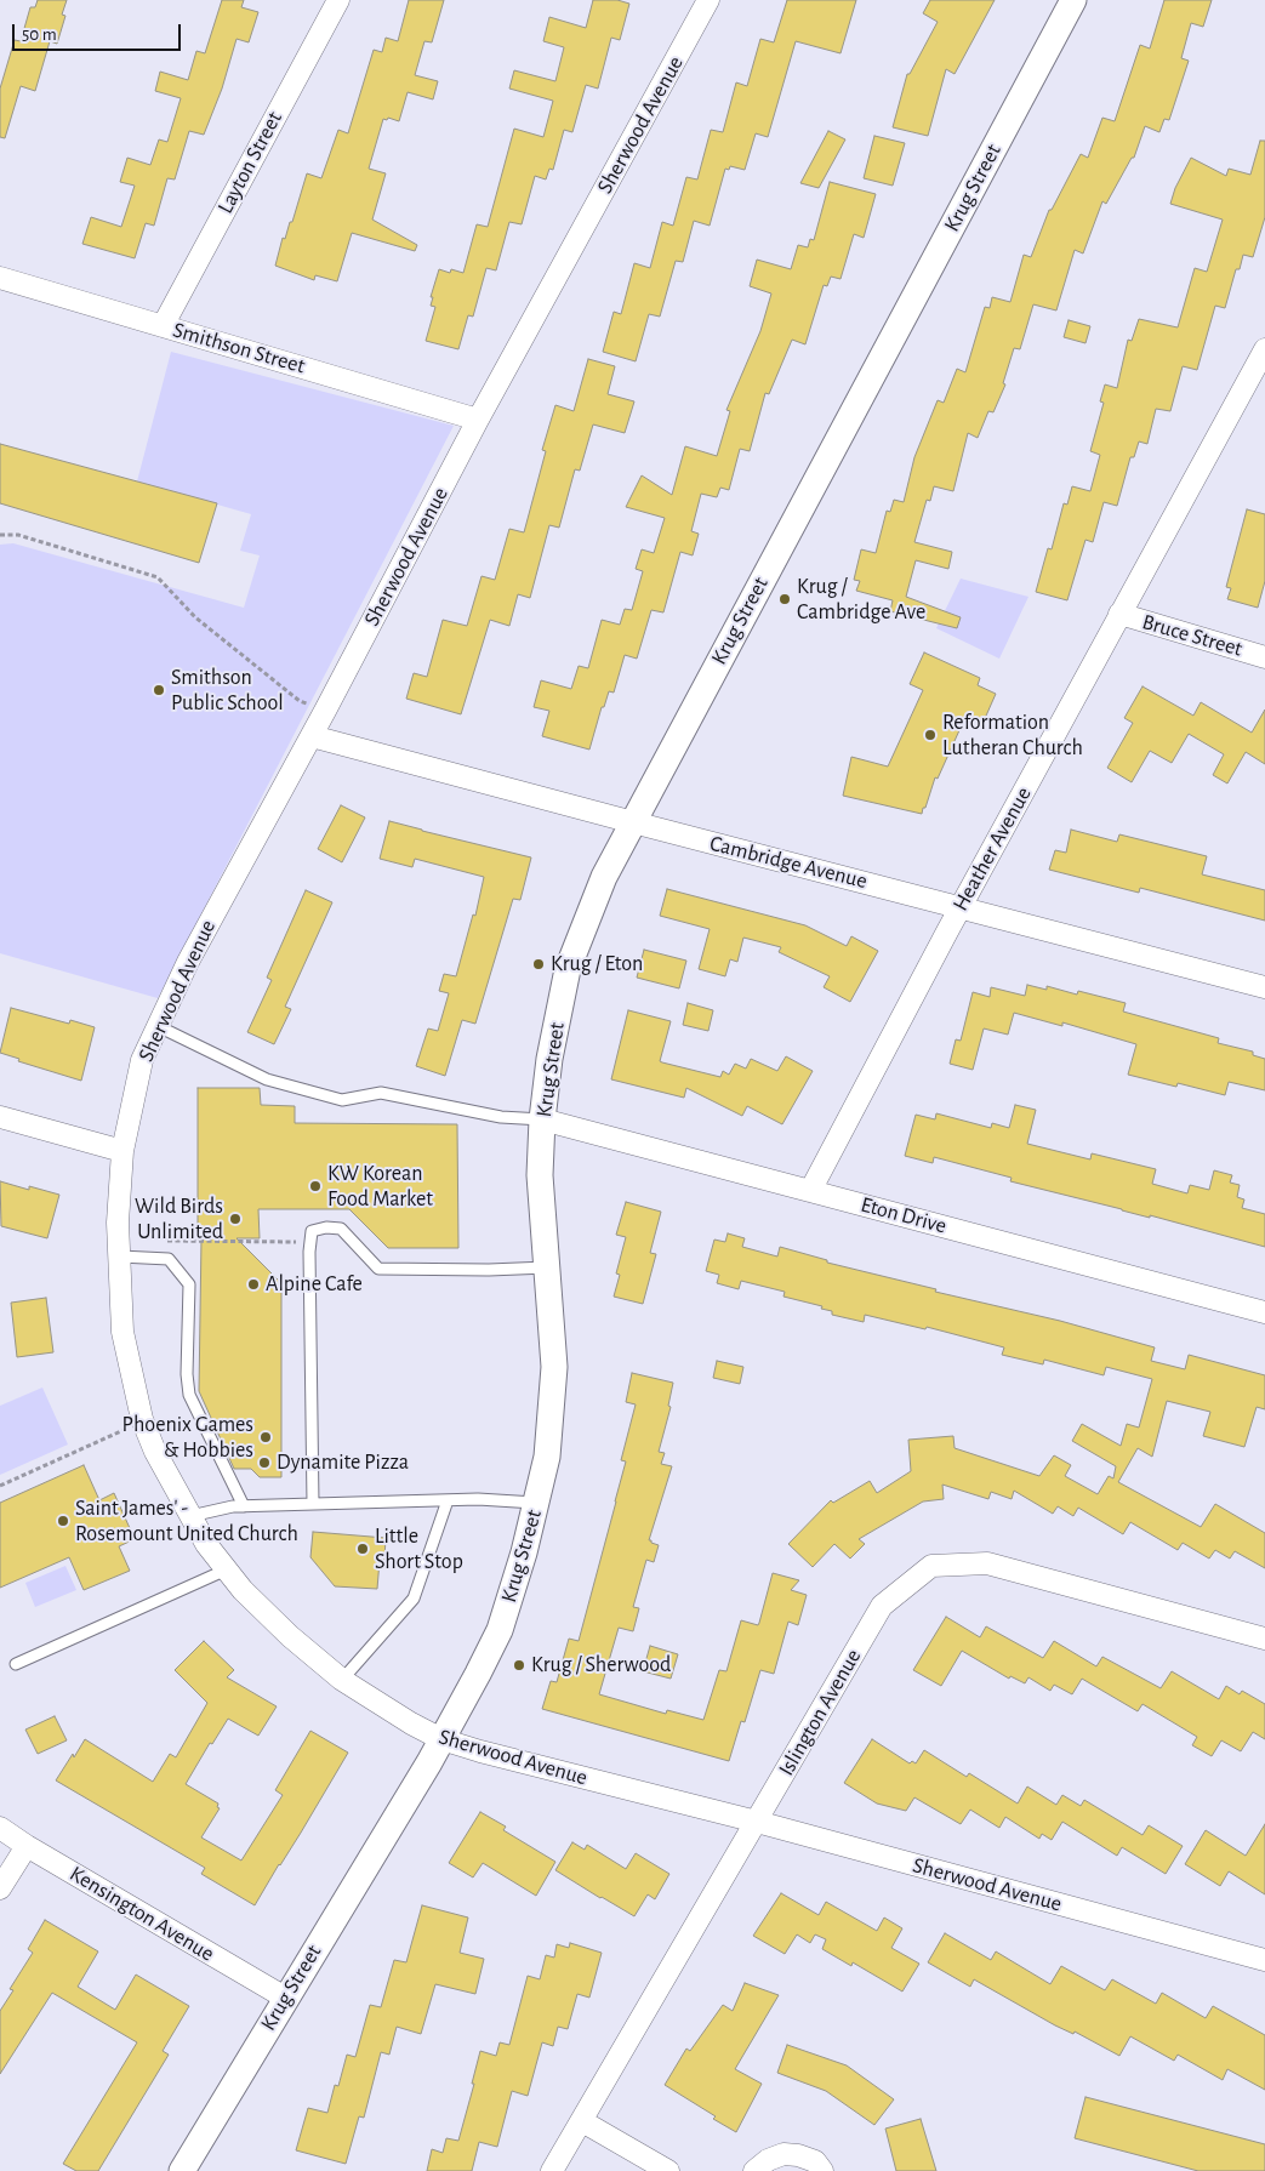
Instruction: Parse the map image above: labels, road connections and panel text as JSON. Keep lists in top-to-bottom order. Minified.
{"streets":{"street":["Sherwood Avenue","Layton Street","Krug Street","Smithson Street","Bruce Street","Heather Avenue","Cambridge Avenue","Eton Drive","Islington Avenue","Kensington Avenue"]},"crossings":[["Sherwood Avenue","Krug Street"],["Sherwood Avenue","Smithson Street"],["Sherwood Avenue","Cambridge Avenue"],["Sherwood Avenue","Islington Avenue"],["Layton Street","Smithson Street"],["Krug Street","Cambridge Avenue"],["Krug Street","Eton Drive"],["Krug Street","Kensington Avenue"],["Bruce Street","Heather Avenue"],["Heather Avenue","Cambridge Avenue"],["Heather Avenue","Eton Drive"]],"places":["Krug / Cambridge Ave","Smithson Public School","Reformation Lutheran Church","Krug / Eton","KW Korean Food Market","Wild Birds Unlimited","Alpine Cafe","Phoenix Games & Hobbies","Dynamite Pizza","Saint James' - Rosemount United Church","Little Short Stop","Krug / Sherwood"],"scale_bar":"50 m"}
